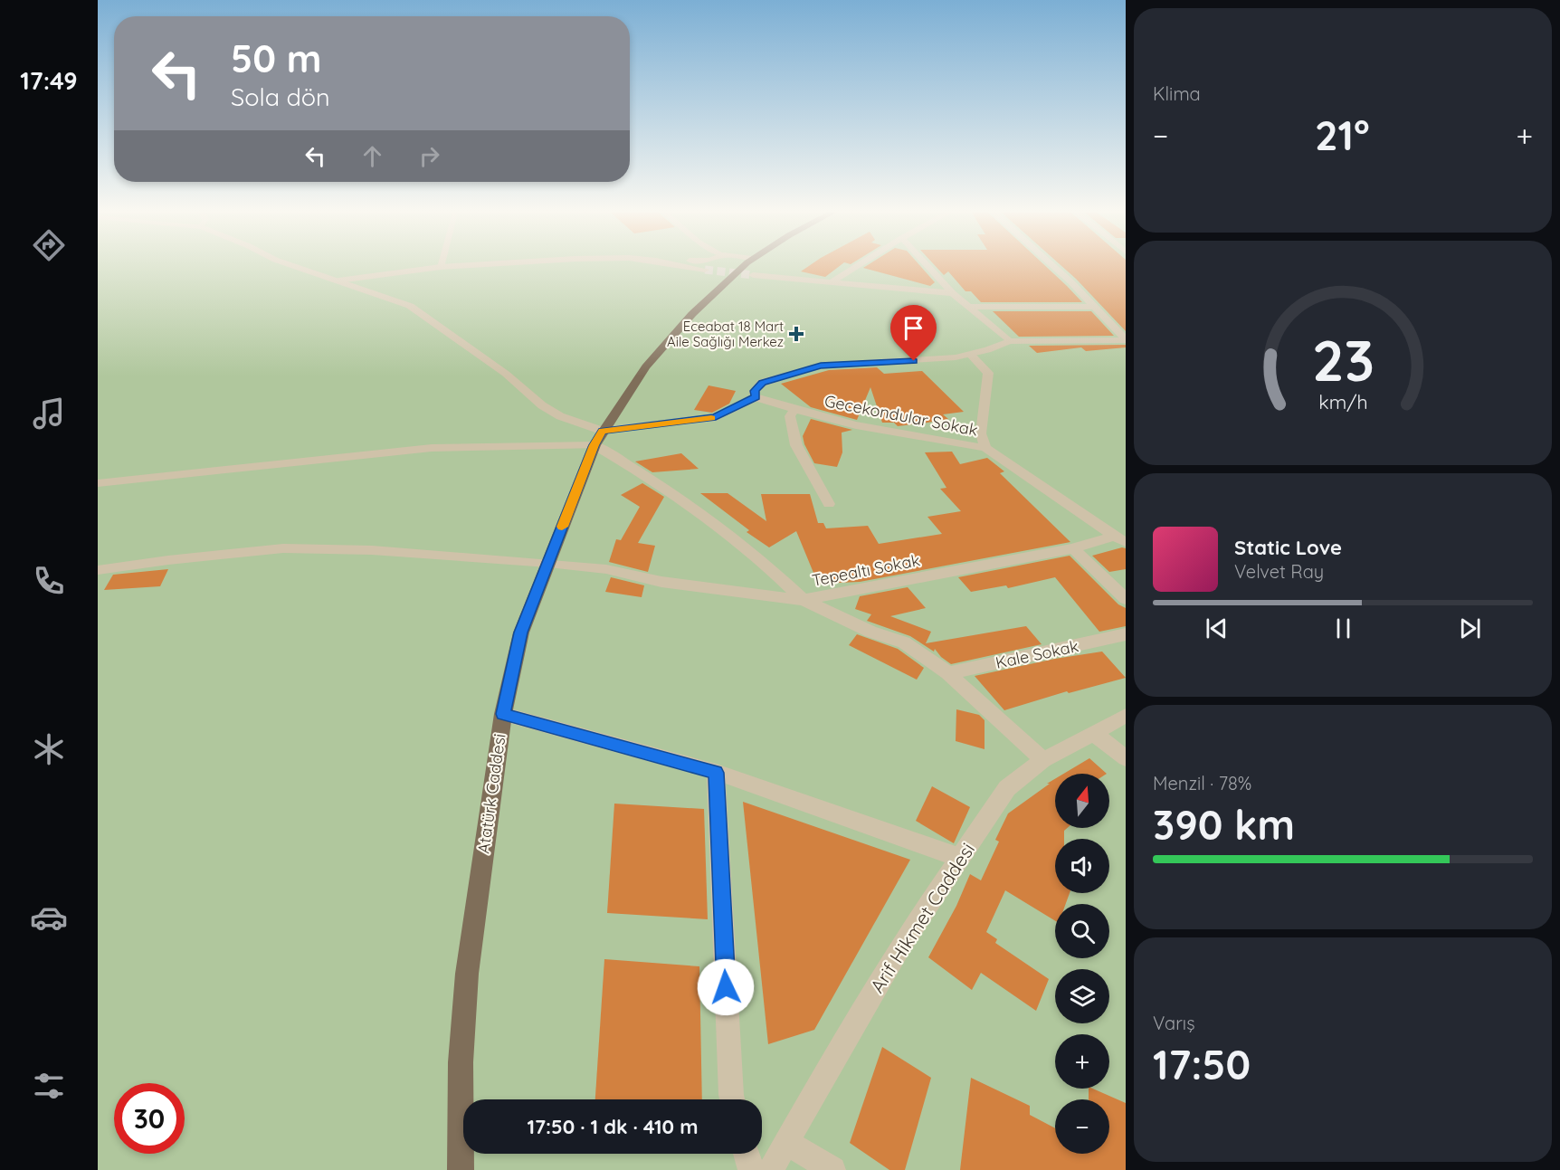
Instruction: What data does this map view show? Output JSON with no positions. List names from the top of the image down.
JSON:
{
  "streets": {
    "main road": ["Atatürk Caddesi"],
    "street": [
      "Gecekondular Sokak",
      "Tepealtı Sokak",
      "Kale Sokak",
      "Arif Hikmet Caddesi"
    ]
  },
  "crossings": [
    ["Gecekondular Sokak", "Tepealtı Sokak"],
    ["Tepealtı Sokak", "Atatürk Caddesi"]
  ],
  "places": {
    "health": ["Eceabat 18 Mart Aile Sağlığı Merkez"]
  },
  "north": "top",
  "page": {
    "tabs": "17:49",
    "tile": [
      "Klima",
      ["Menzil · 78%", "390 km"],
      ["Varış", "17:50"]
    ],
    "turn": ["50 m", "Sola dön"],
    "heat": ["−", "21°", "+"],
    "song": ["Static Love", "Velvet Ray"],
    "map_buttons": ["+", "−"],
    "limit": "30",
    "trip": "17:50 · 1 dk · 410 m",
    "gauge": ["23", "km/h"]
  }
}
